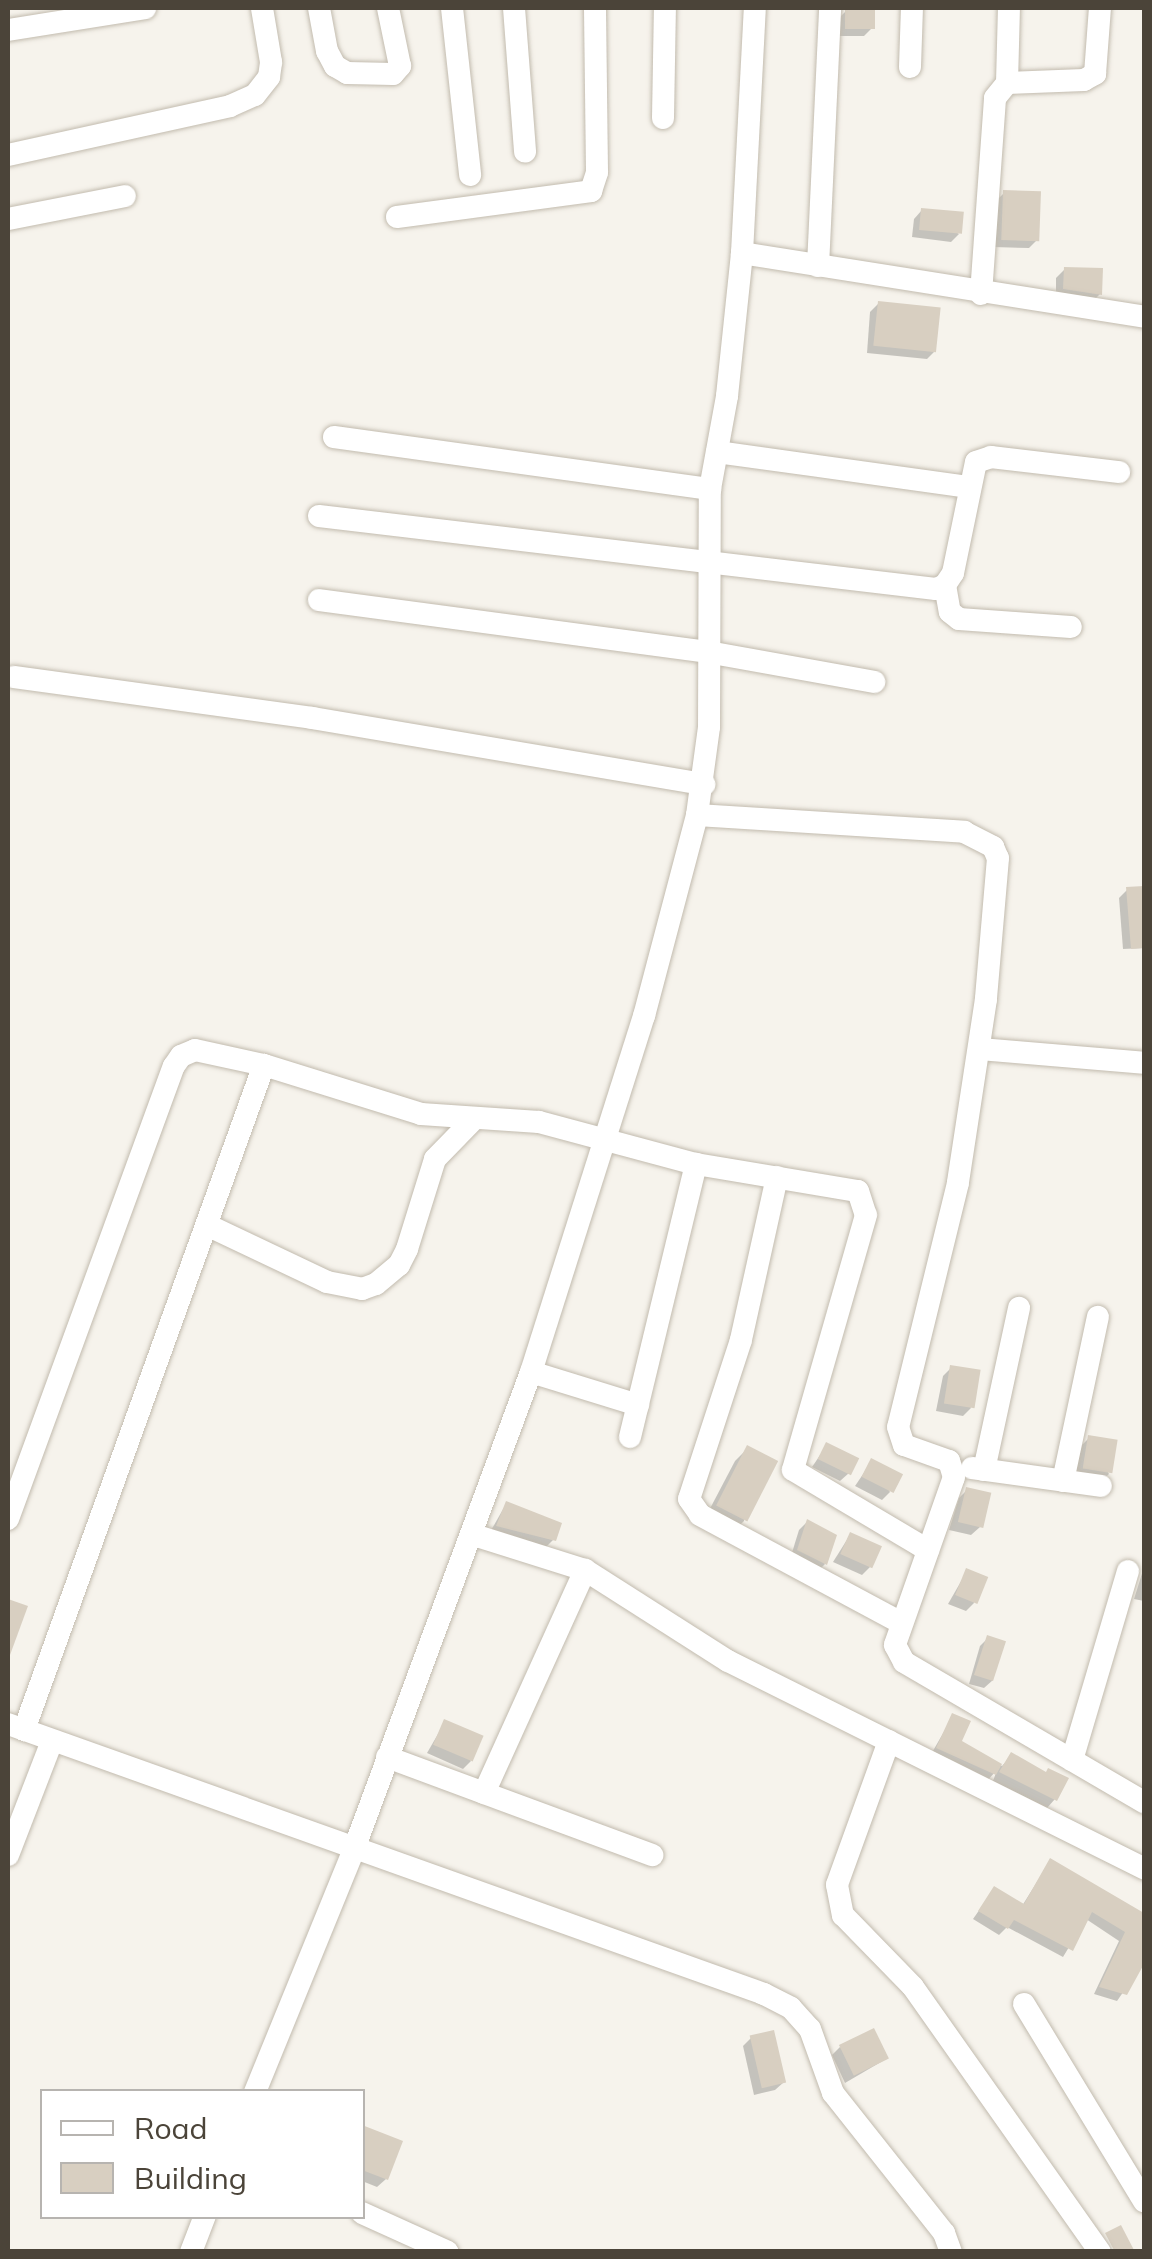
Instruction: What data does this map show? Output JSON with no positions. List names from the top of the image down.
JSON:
{
  "legend": ["Road", "Building"]
}
